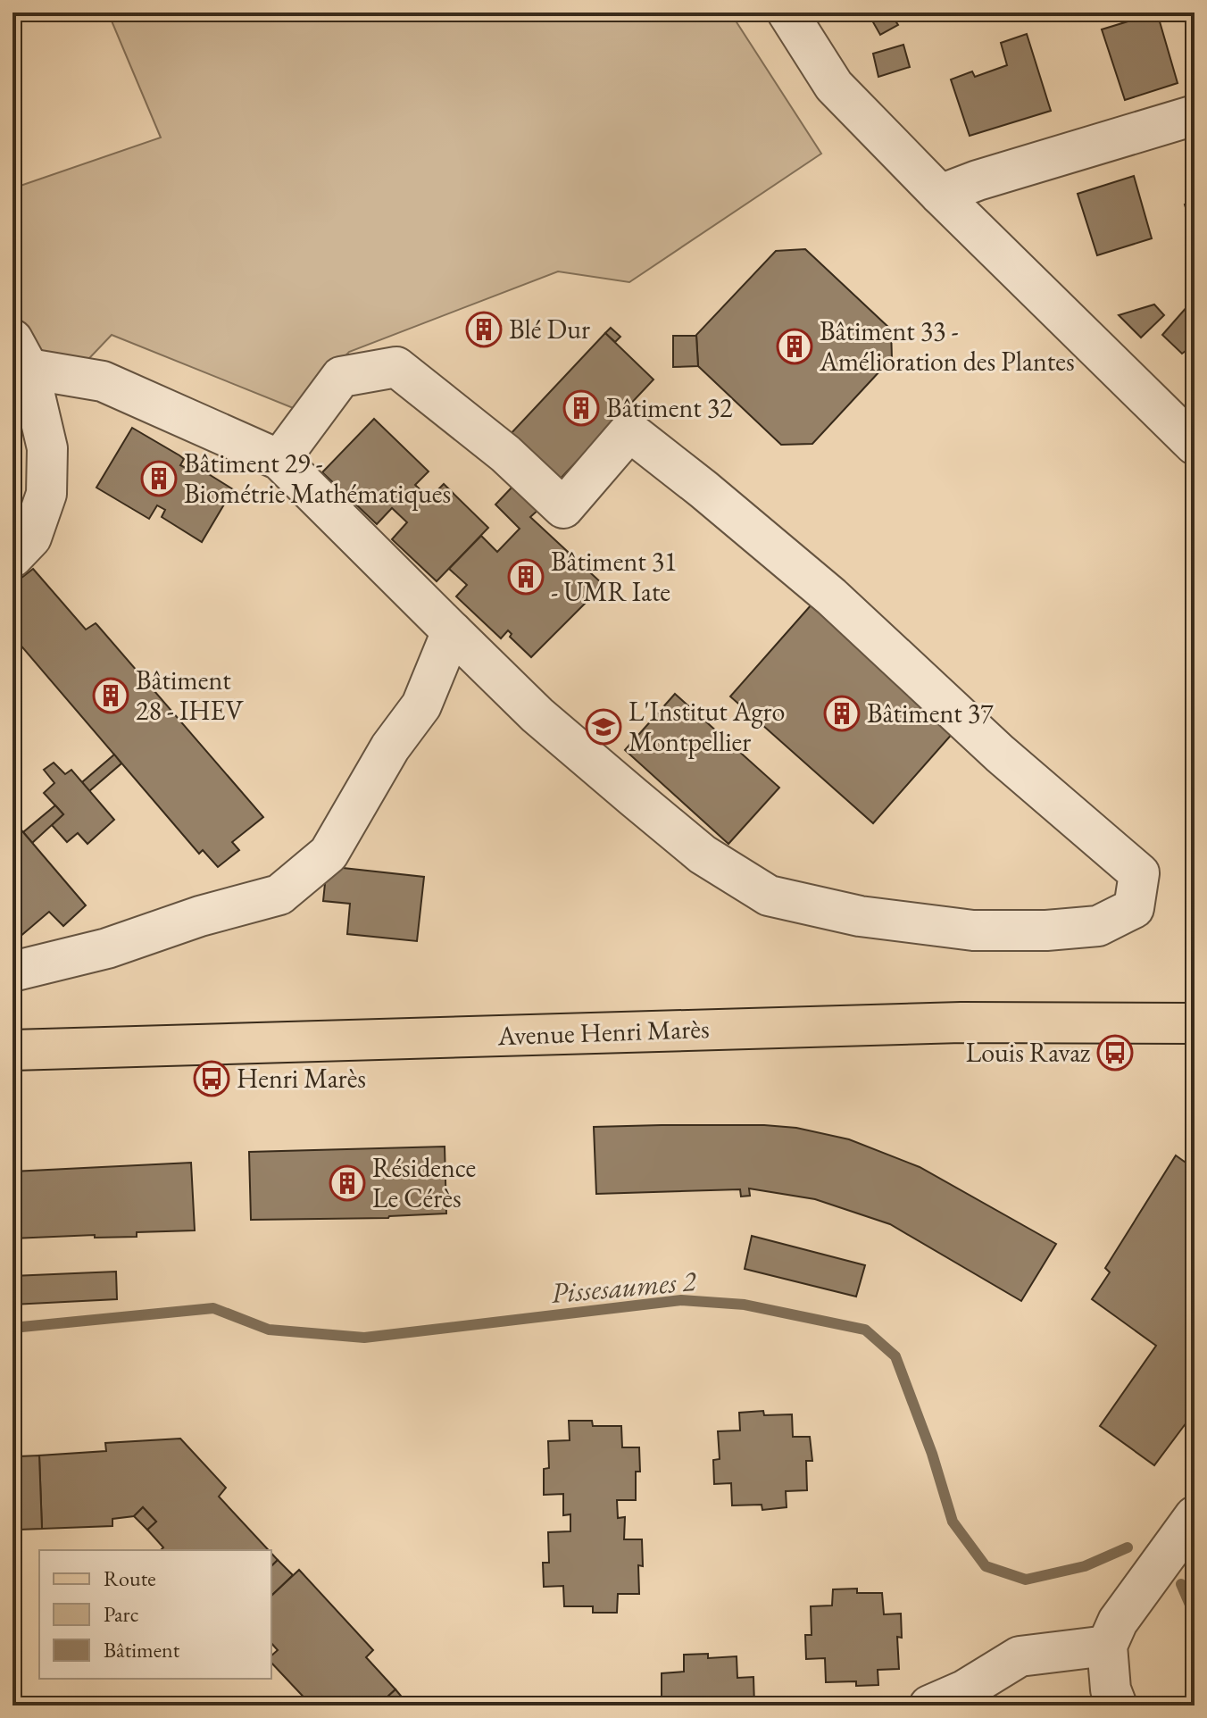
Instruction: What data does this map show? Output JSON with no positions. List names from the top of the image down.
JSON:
{
  "streets": {
    "main road": ["Avenue Henri Marès"]
  },
  "water": ["Pissesaumes 2"],
  "places": {
    "building": [
      "Blé Dur",
      "Bâtiment 33 - Amélioration des Plantes",
      "Bâtiment 32",
      "Bâtiment 29 - Biométrie Mathématiques",
      "Bâtiment 31 - UMR Iate",
      "Bâtiment 28 - IHEV",
      "Bâtiment 37",
      "Résidence Le Cérès"
    ],
    "school or university": ["L'Institut Agro Montpellier"],
    "bus stop": ["Louis Ravaz", "Henri Marès"]
  },
  "legend": ["Route", "Parc", "Bâtiment"]
}
